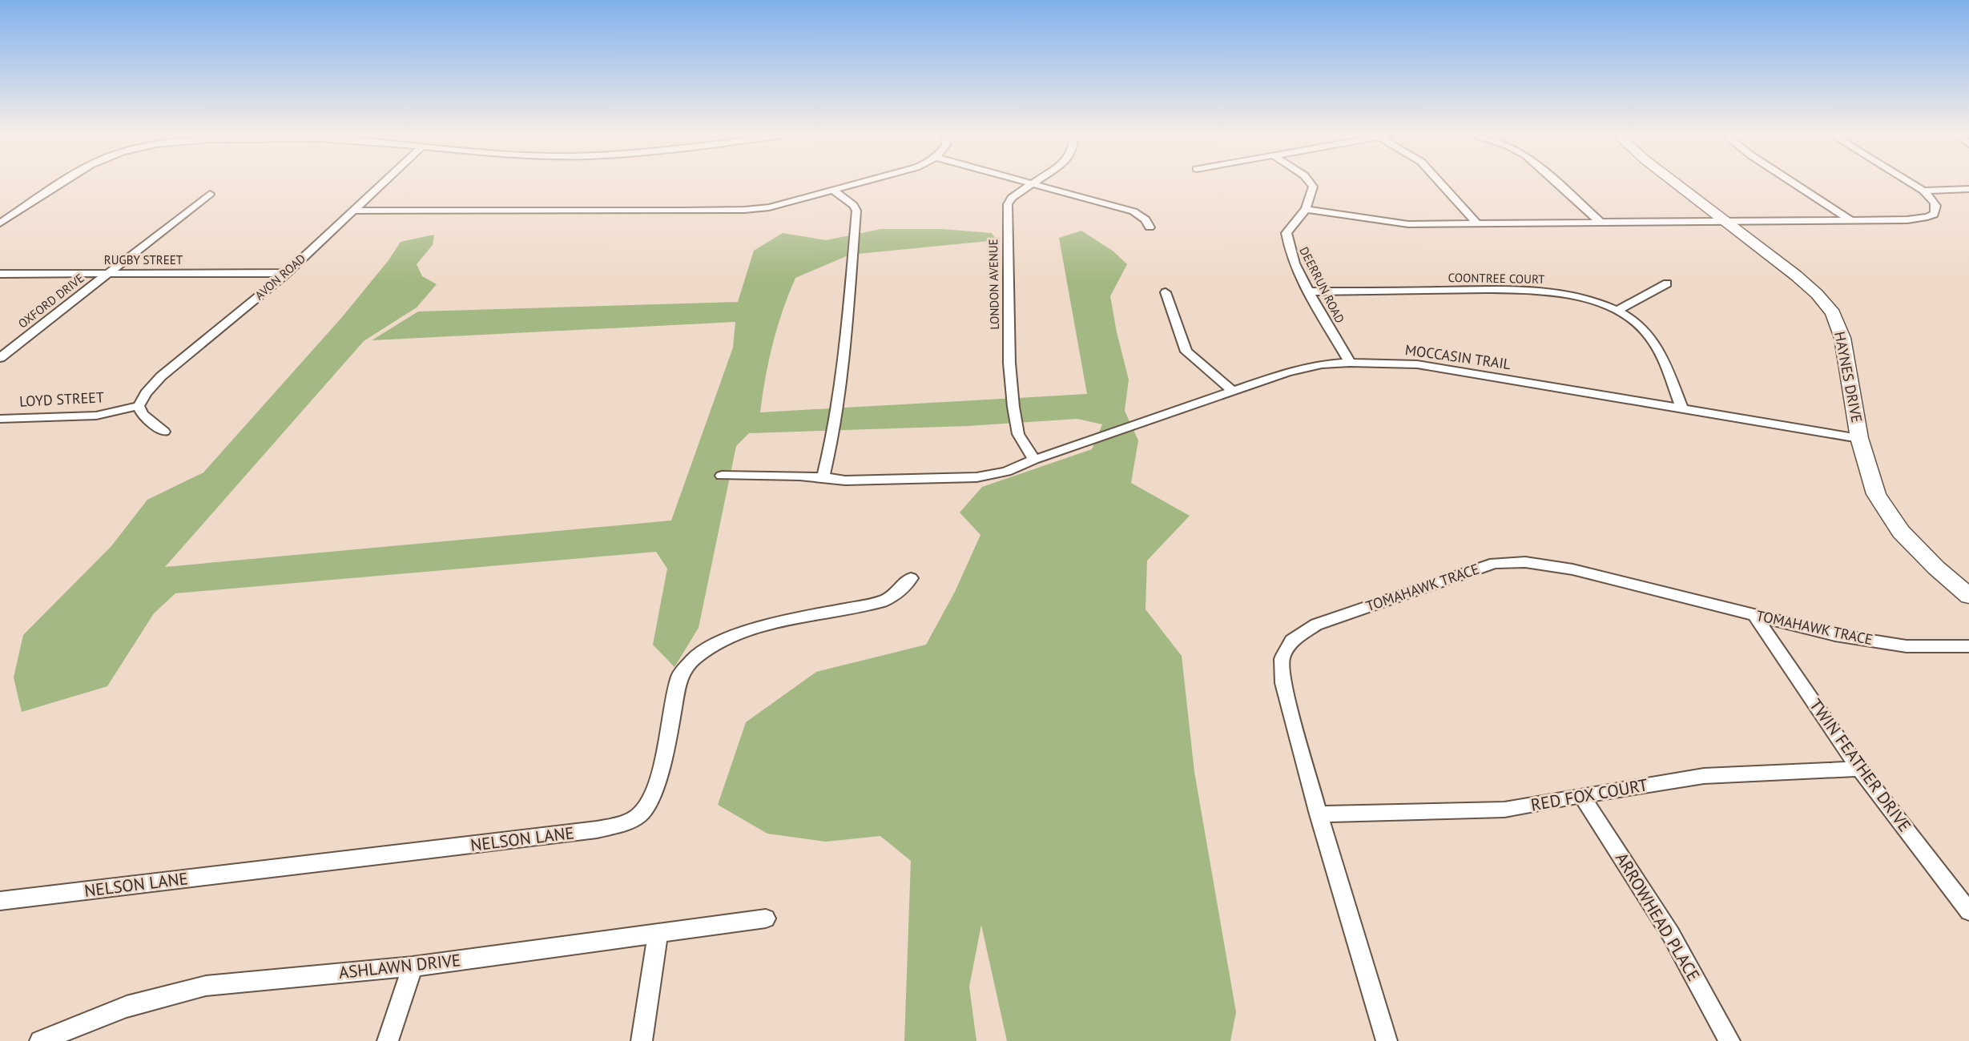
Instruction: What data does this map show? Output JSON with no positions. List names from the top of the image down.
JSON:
{
  "streets": {
    "street": [
      "RUGBY STREET",
      "AVON ROAD",
      "COONTREE COURT",
      "LONDON AVENUE",
      "DEERRUN ROAD",
      "OXFORD DRIVE",
      "MOCCASIN TRAIL",
      "HAYNES DRIVE",
      "LOYD STREET",
      "TOMAHAWK TRACE",
      "TWIN FEATHER DRIVE",
      "RED FOX COURT",
      "NELSON LANE",
      "ARROWHEAD PLACE",
      "ASHLAWN DRIVE"
    ]
  },
  "crossings": [
    ["RUGBY STREET", "AVON ROAD"],
    ["RUGBY STREET", "OXFORD DRIVE"],
    ["AVON ROAD", "LOYD STREET"],
    ["COONTREE COURT", "DEERRUN ROAD"],
    ["COONTREE COURT", "MOCCASIN TRAIL"],
    ["LONDON AVENUE", "MOCCASIN TRAIL"],
    ["DEERRUN ROAD", "MOCCASIN TRAIL"],
    ["MOCCASIN TRAIL", "HAYNES DRIVE"],
    ["TOMAHAWK TRACE", "TWIN FEATHER DRIVE"],
    ["TOMAHAWK TRACE", "RED FOX COURT"],
    ["TWIN FEATHER DRIVE", "RED FOX COURT"],
    ["RED FOX COURT", "ARROWHEAD PLACE"]
  ]
}
